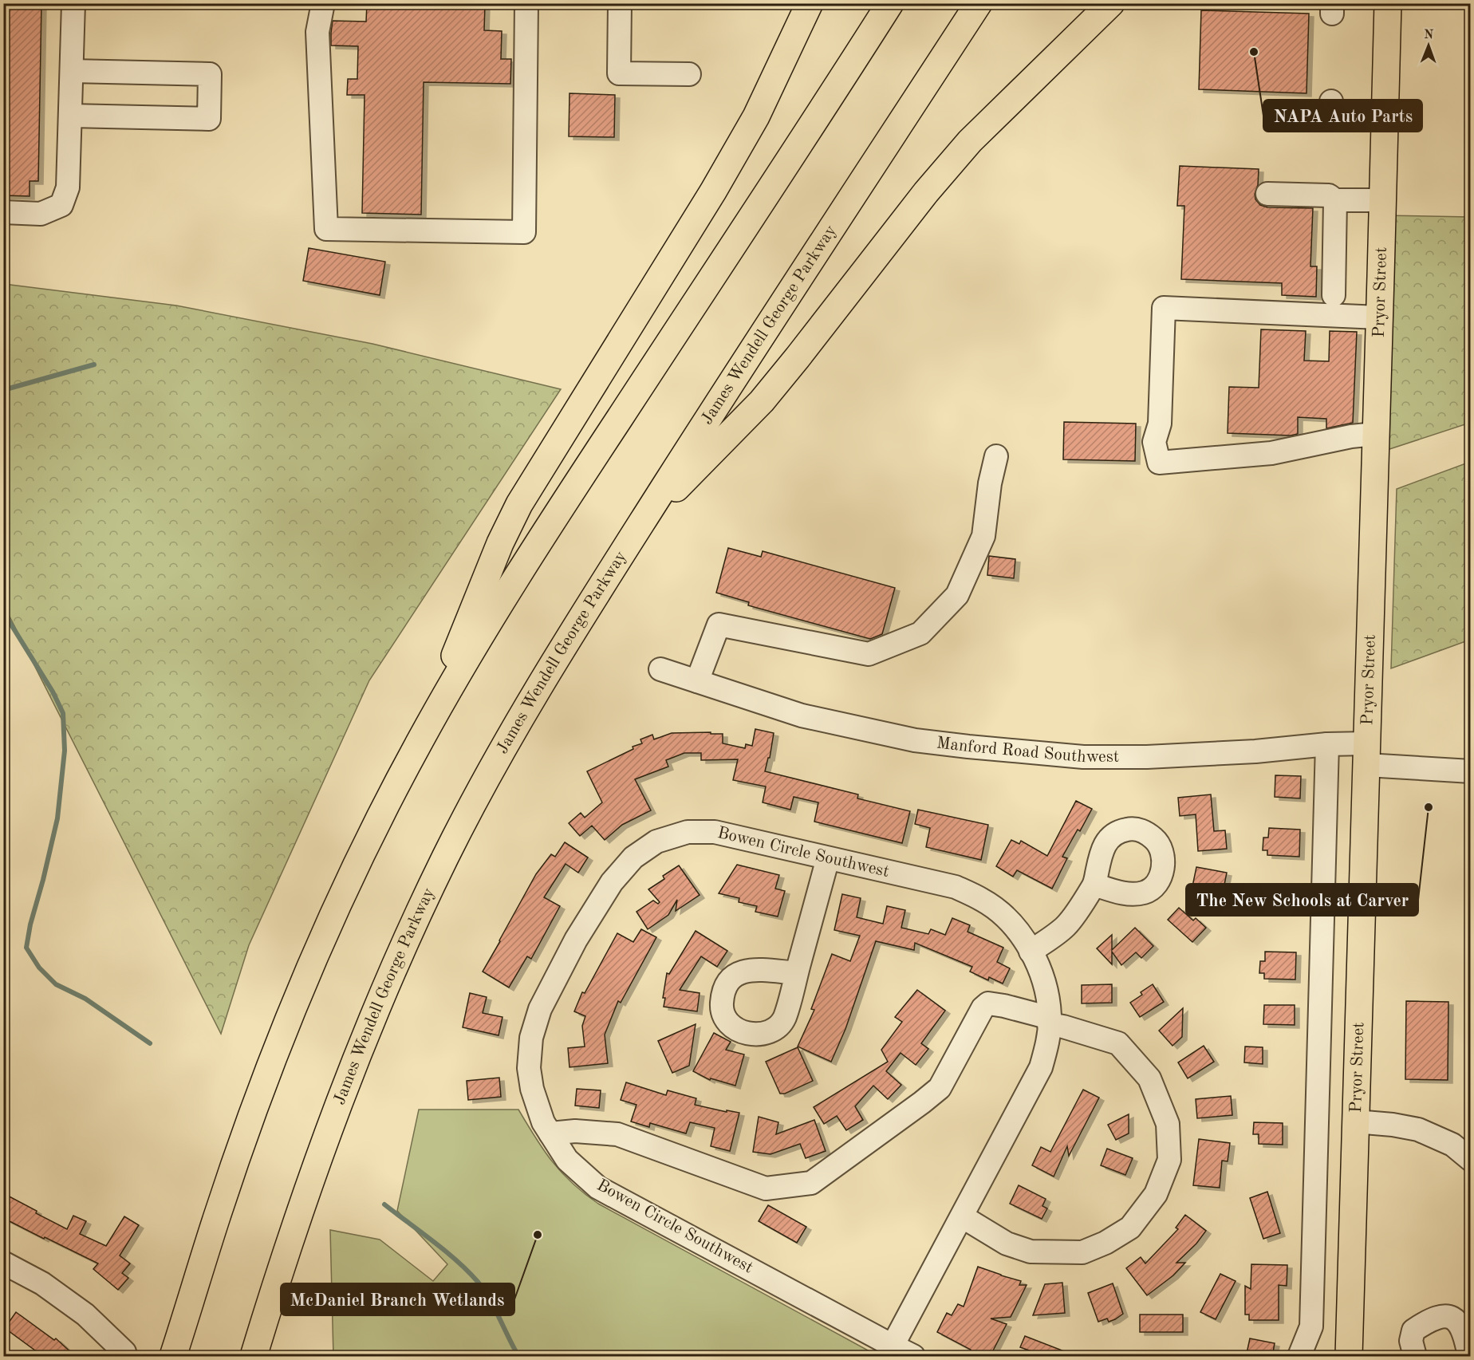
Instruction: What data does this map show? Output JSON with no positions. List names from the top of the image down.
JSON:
{
  "streets": {
    "main road": ["Pryor Street", "James Wendell George Parkway"],
    "street": ["Manford Road Southwest", "Bowen Circle Southwest"]
  },
  "crossings": [
    ["Pryor Street", "Manford Road Southwest"]
  ],
  "places": ["NAPA Auto Parts", "The New Schools at Carver", "McDaniel Branch Wetlands"],
  "north": "top"
}
